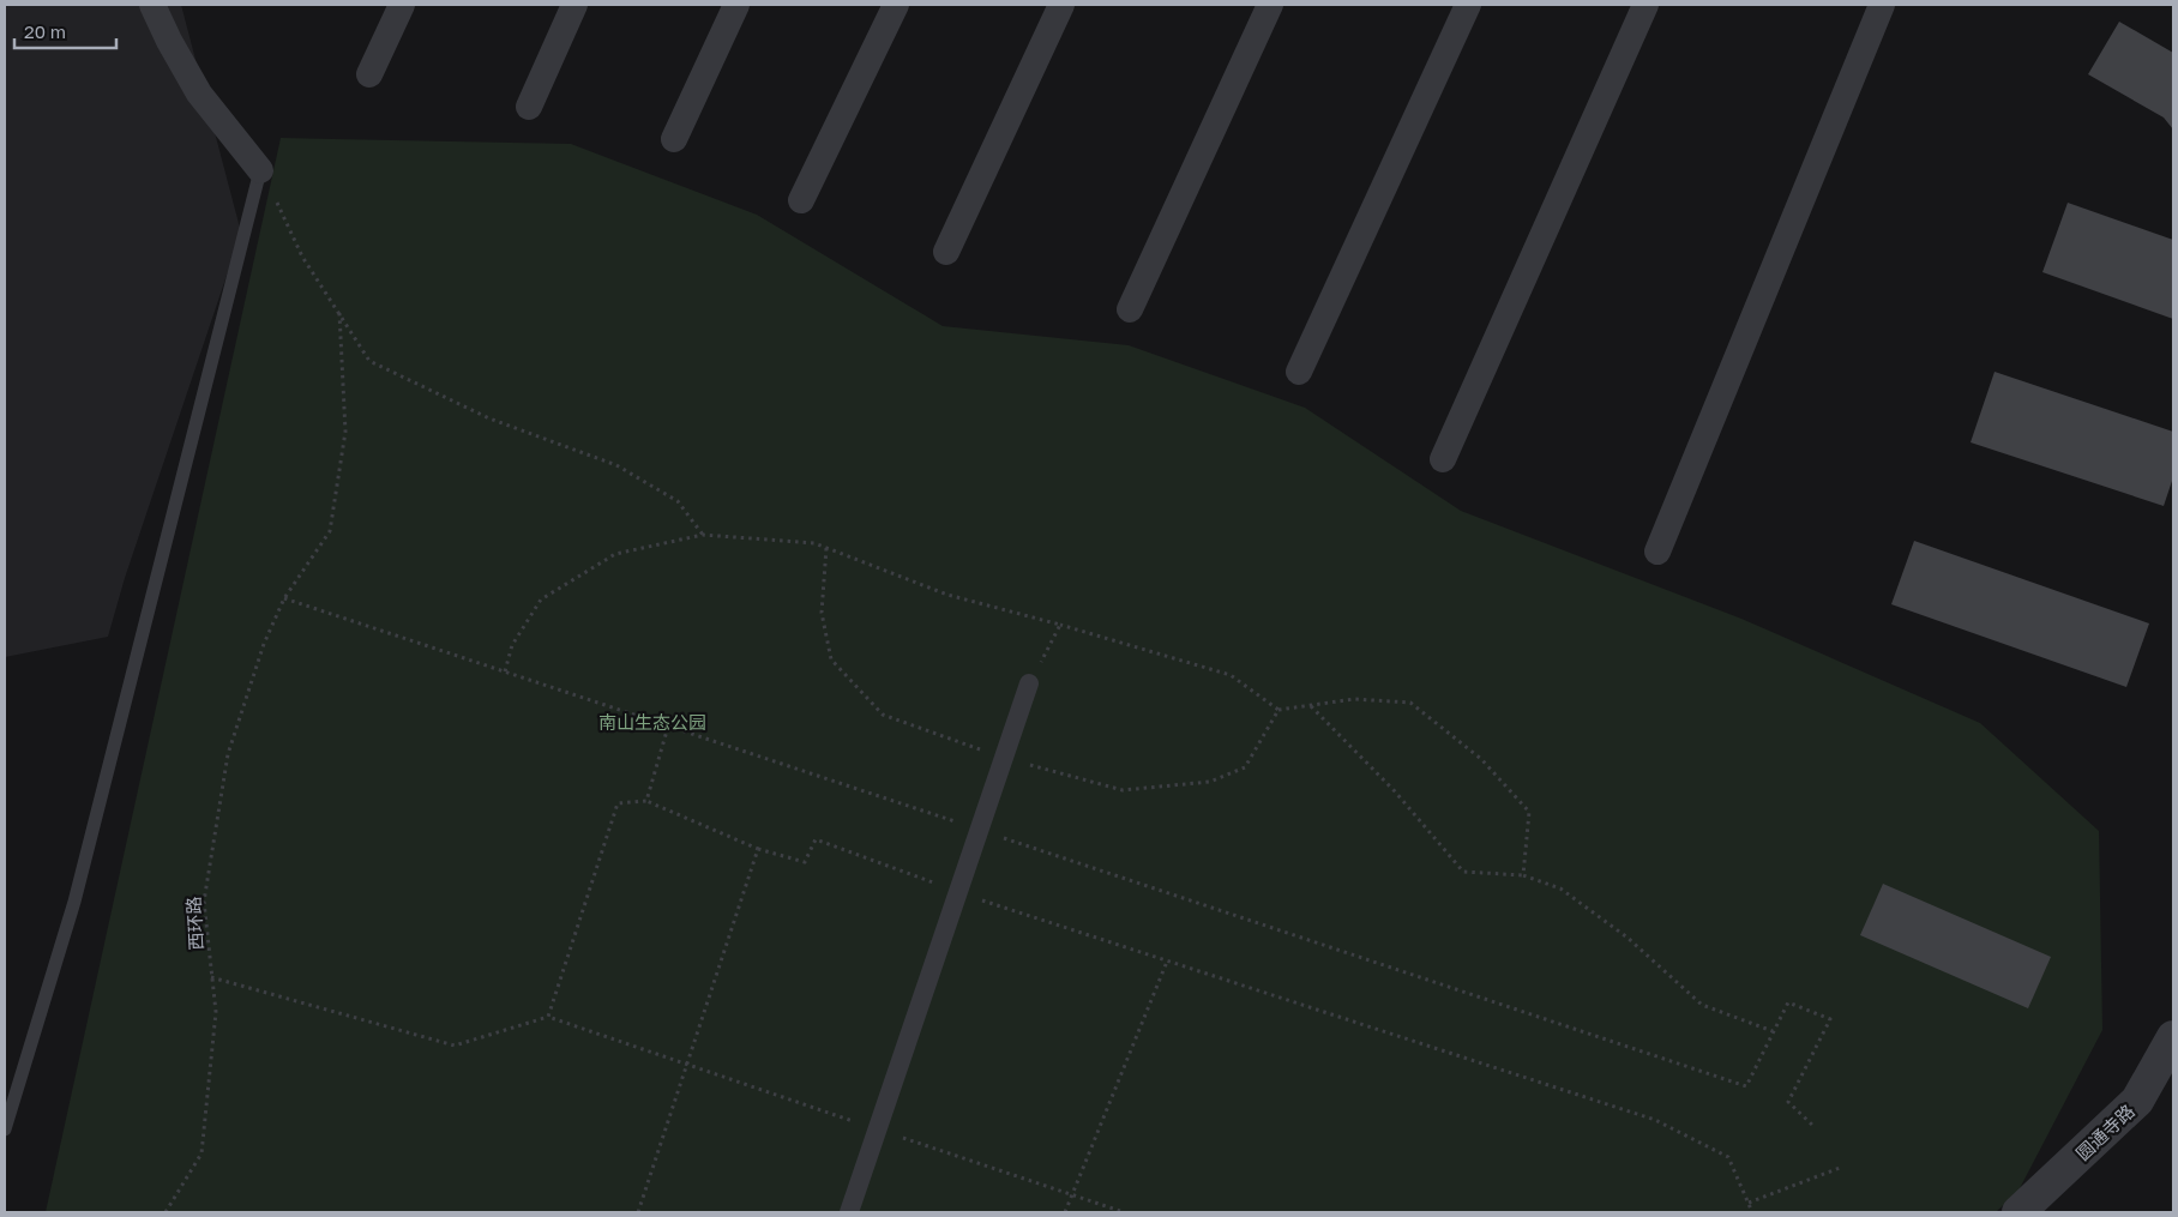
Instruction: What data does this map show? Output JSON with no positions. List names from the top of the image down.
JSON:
{
  "streets": {
    "street": ["圆通寺路"],
    "path": ["西环路"]
  },
  "parks": ["南山生态公园"],
  "scale_bar": "20 m"
}
